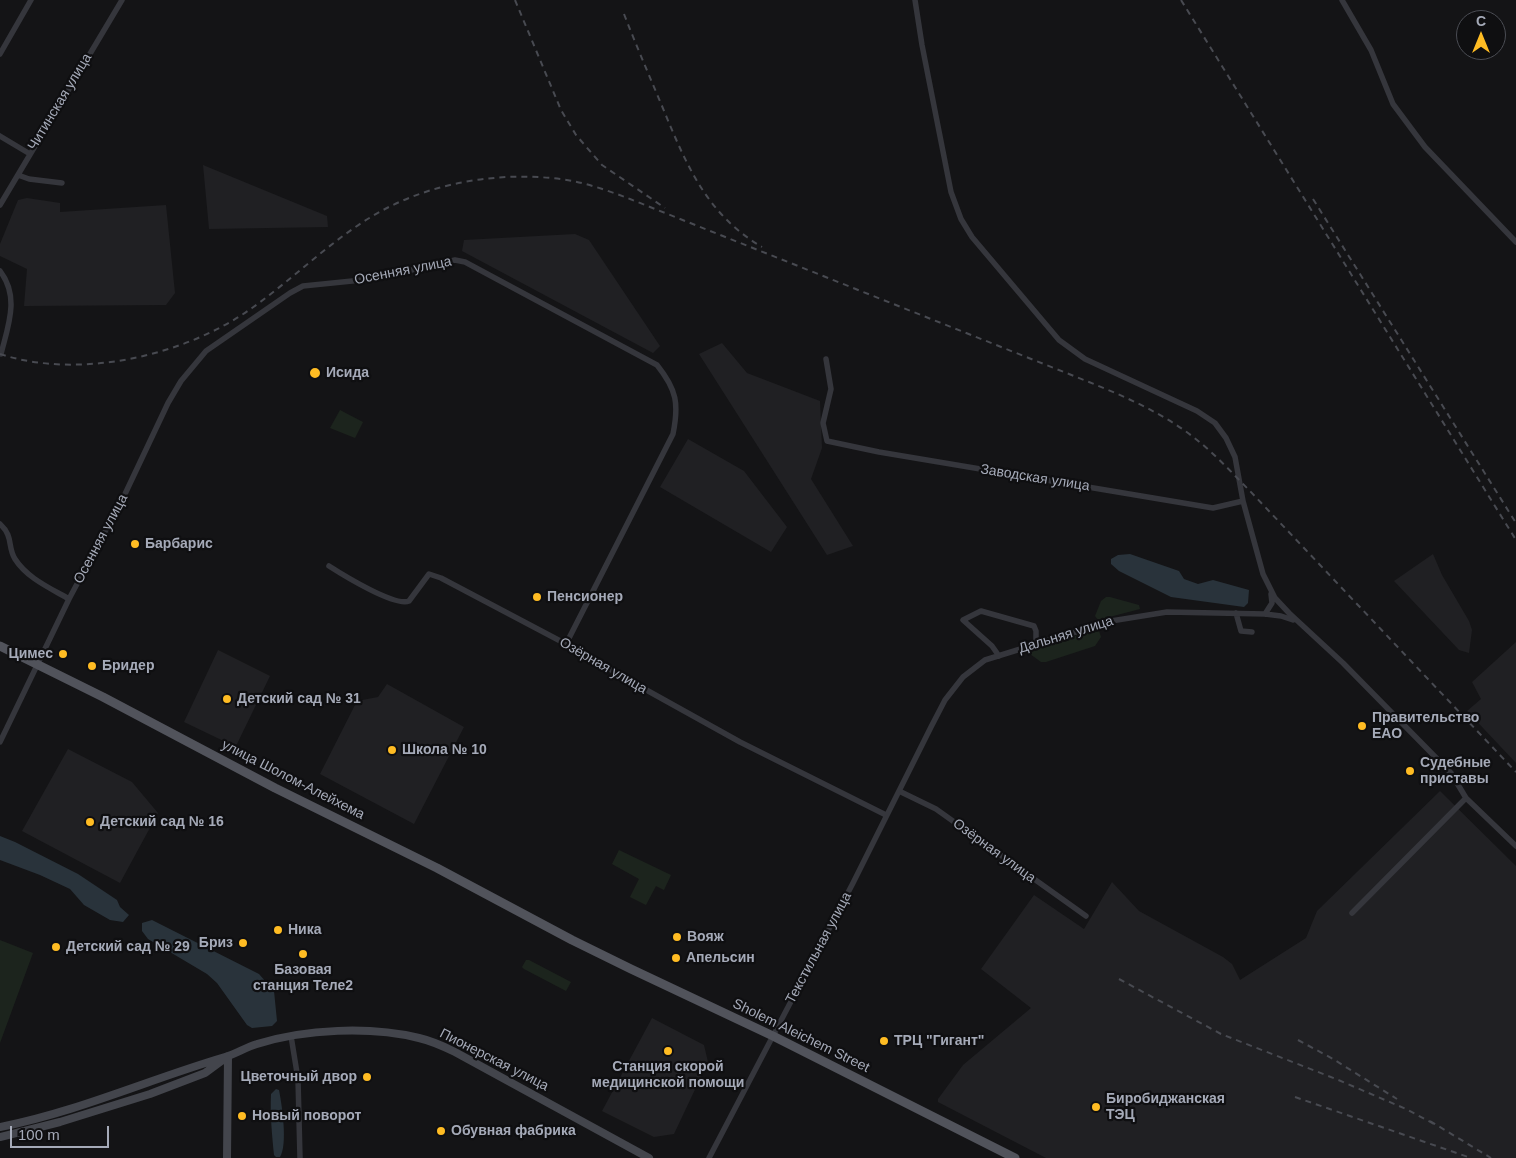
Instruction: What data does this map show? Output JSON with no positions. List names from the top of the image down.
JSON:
{
  "streets": {
    "main road": ["Sholem Aleichem Street", "Пионерская улица"],
    "street": [
      "Читинская улица",
      "Осенняя улица",
      "Заводская улица",
      "Дальняя улица",
      "Озёрная улица",
      "Текстильная улица"
    ]
  },
  "crossings": [
    ["Осенняя улица", "Озёрная улица"],
    ["Осенняя улица", "Sholem Aleichem Street"],
    ["Дальняя улица", "Озёрная улица"],
    ["Дальняя улица", "Текстильная улица"],
    ["Озёрная улица", "Текстильная улица"],
    ["Текстильная улица", "Sholem Aleichem Street"]
  ],
  "places": [
    "Исида",
    "Барбарис",
    "Пенсионер",
    "Цимес",
    "Бридер",
    "Детский сад № 31",
    "Правительство ЕАО",
    "Школа № 10",
    "Судебные приставы",
    "Детский сад № 16",
    "Ника",
    "Вояж",
    "Бриз",
    "Детский сад № 29",
    "Базовая станция Теле2",
    "Апельсин",
    "ТРЦ \"Гигант\"",
    "Станция скорой медицинской помощи",
    "Цветочный двор",
    "Биробиджанская ТЭЦ",
    "Новый поворот",
    "Обувная фабрика"
  ],
  "scale_bar": "100 m",
  "north": "top"
}
